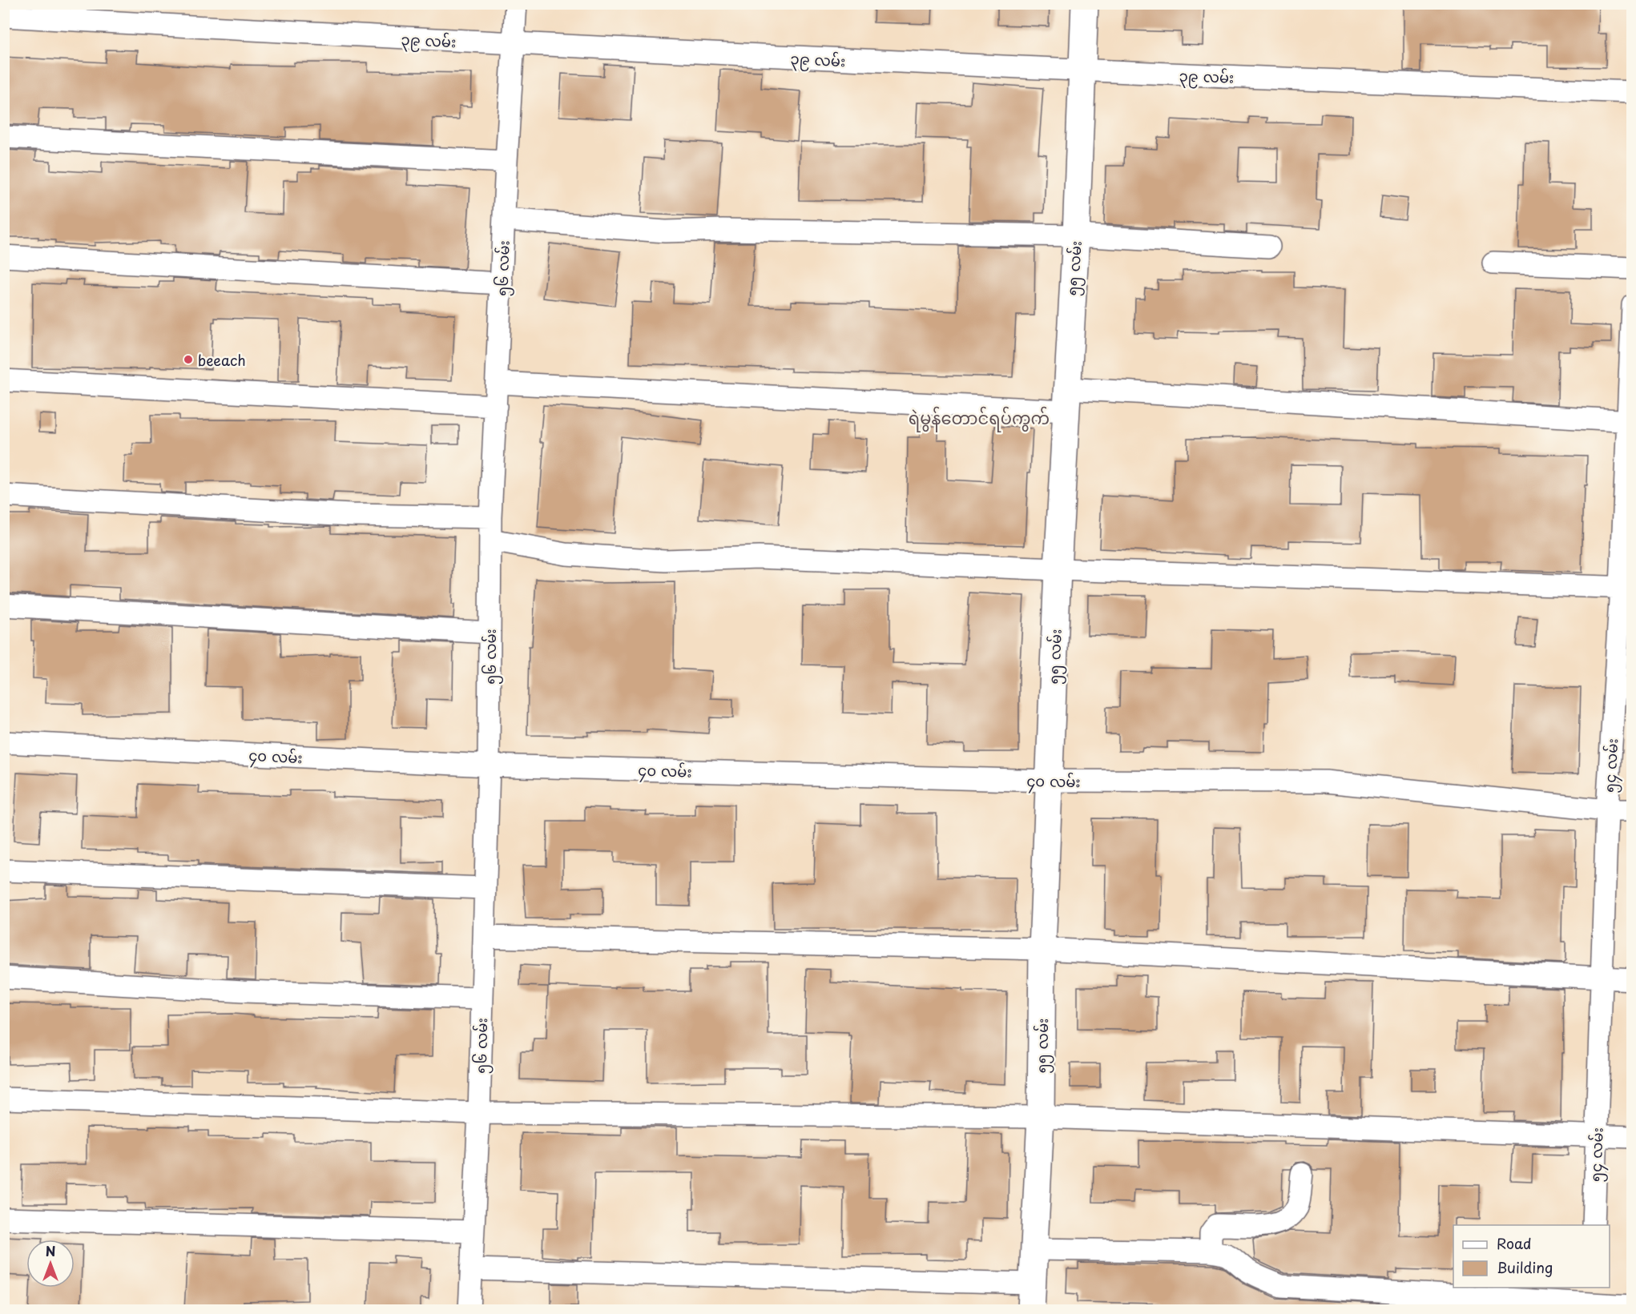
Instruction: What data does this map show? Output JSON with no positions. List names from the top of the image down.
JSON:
{
  "streets": {
    "main road": ["၅၅ လမ်း"],
    "street": [
      "၃၉ လမ်း",
      "၅၆ လမ်း",
      "၄၀ လမ်း",
      "၅၄ လမ်း"
    ]
  },
  "crossings": [
    ["၃၉ လမ်း", "၅၆ လမ်း"],
    ["၃၉ လမ်း", "၅၅ လမ်း"],
    ["၅၆ လမ်း", "၄၀ လမ်း"],
    ["၅၅ လမ်း", "၄၀ လမ်း"],
    ["၄၀ လမ်း", "၅၄ လမ်း"]
  ],
  "districts": ["ရဲမွန်တောင်ရပ်ကွက်"],
  "places": ["beeach"],
  "legend": ["Road", "Building"],
  "north": "top"
}
